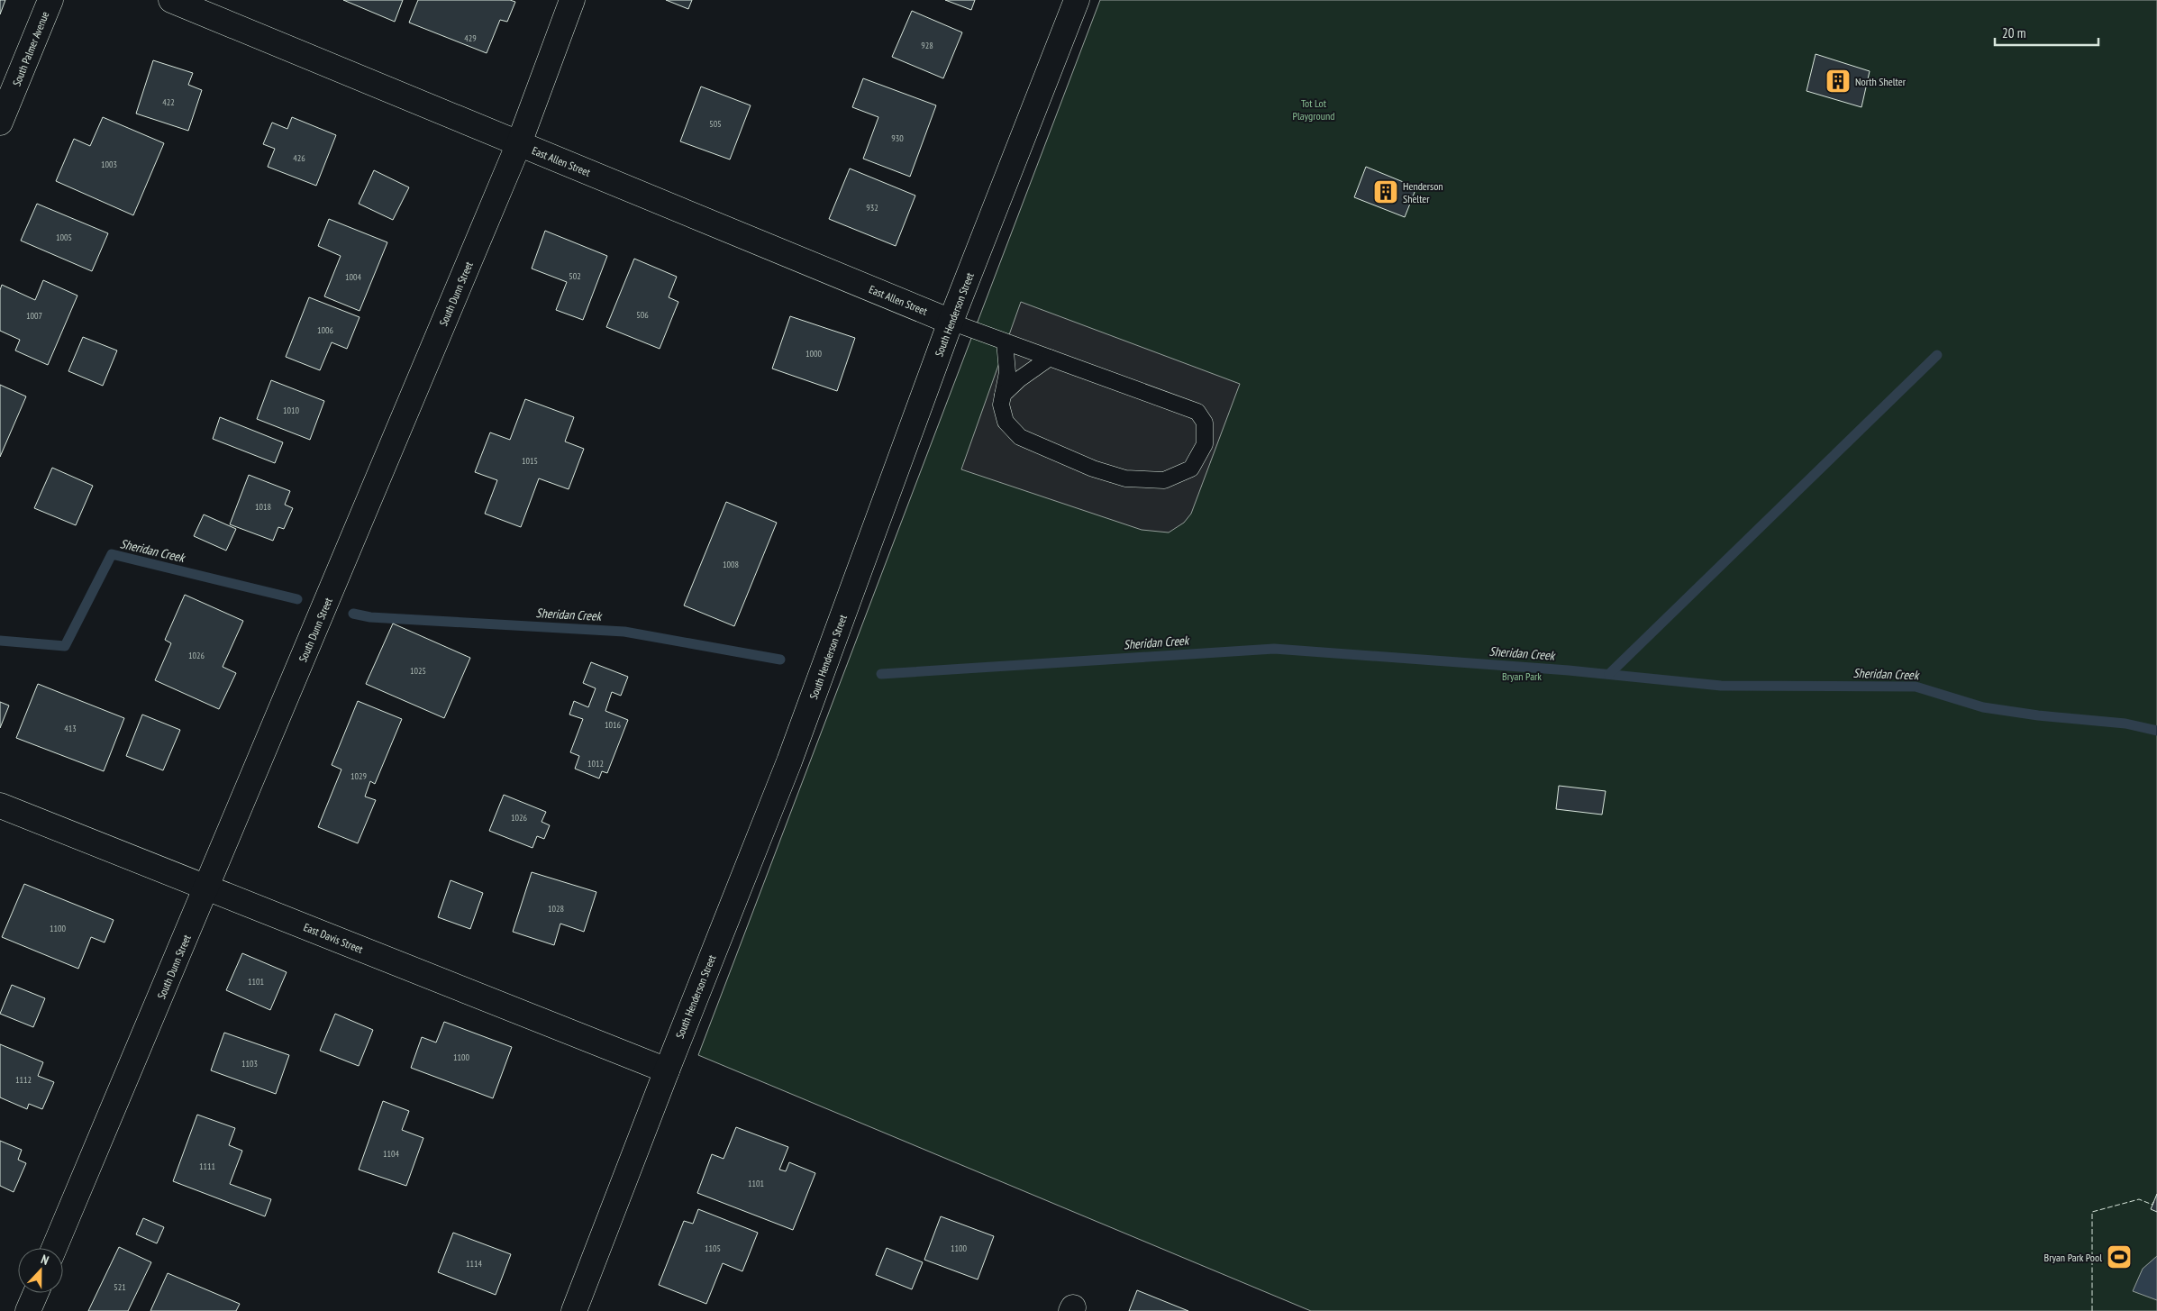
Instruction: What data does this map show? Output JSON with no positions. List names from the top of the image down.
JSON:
{
  "streets": {
    "street": [
      "South Palmer Avenue",
      "East Allen Street",
      "South Dunn Street",
      "South Henderson Street",
      "East Davis Street"
    ]
  },
  "crossings": [
    ["East Allen Street", "South Dunn Street"],
    ["East Allen Street", "South Henderson Street"],
    ["South Dunn Street", "East Davis Street"],
    ["South Henderson Street", "East Davis Street"]
  ],
  "water": ["Sheridan Creek"],
  "parks": ["Tot Lot Playground", "Bryan Park"],
  "places": {
    "building": ["North Shelter", "Henderson Shelter"],
    "sports": ["Bryan Park Pool"]
  },
  "house_numbers": [
    "429",
    "928",
    "422",
    "505",
    "930",
    "426",
    "1003",
    "932",
    "1005",
    "502",
    "1004",
    "506",
    "1007",
    "1006",
    "1000",
    "1010",
    "1015",
    "1018",
    "1008",
    "1026",
    "1025",
    "1016",
    "413",
    "1012",
    "1029",
    "1026",
    "1028",
    "1100",
    "1101",
    "1100",
    "1103",
    "1112",
    "1104",
    "1111",
    "1101",
    "1105",
    "1100",
    "1114",
    "521"
  ],
  "scale_bar": "20 m",
  "north": "top"
}
